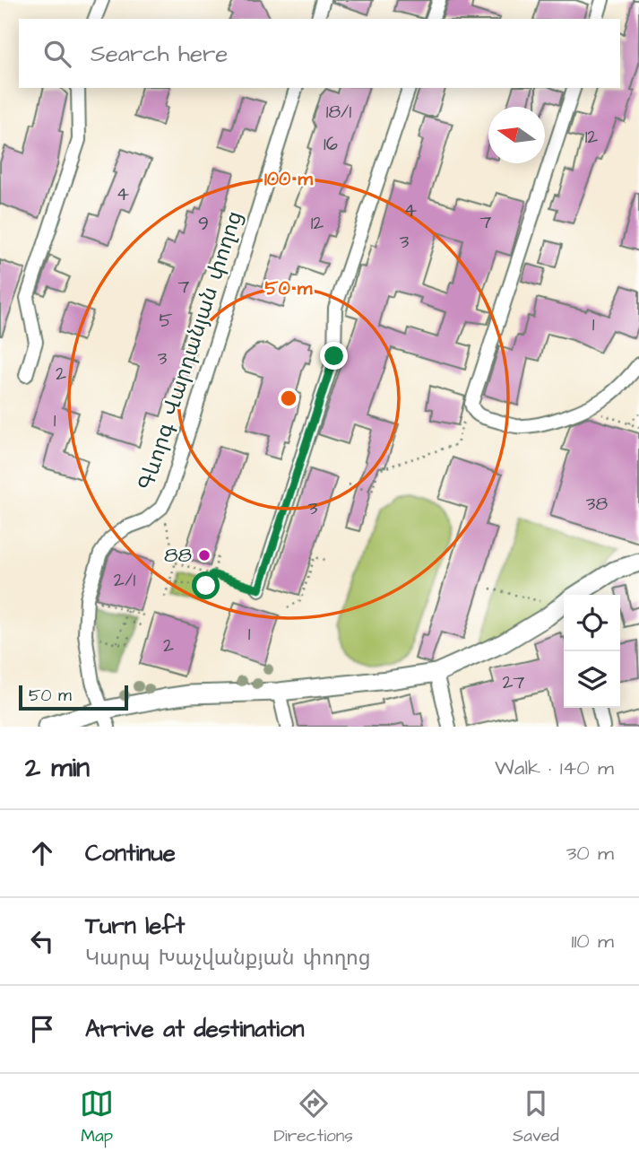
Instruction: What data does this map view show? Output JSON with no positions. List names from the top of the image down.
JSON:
{
  "streets": {
    "street": ["Գևորգ Վարդանյան փողոց"]
  },
  "places": ["88"],
  "house_numbers": [
    "18/1",
    "12",
    "16",
    "4",
    "4",
    "7",
    "12",
    "9",
    "3",
    "7",
    "5",
    "1",
    "3",
    "2",
    "1",
    "38",
    "3",
    "2/1",
    "1",
    "2",
    "27"
  ],
  "scale_bar": "50 m",
  "north": "left",
  "page": {
    "search": "Search here",
    "scale": "50 m",
    "heading": ["2 min", "Walk · 140 m"],
    "list": [
      ["Continue", "30 m"],
      ["Turn left", "Կարպ Խաչվանքյան փողոց", "110 m"],
      "Arrive at destination"
    ],
    "nav": ["Map", "Directions", "Saved"]
  },
  "rings": ["100 m", "50 m"]
}
